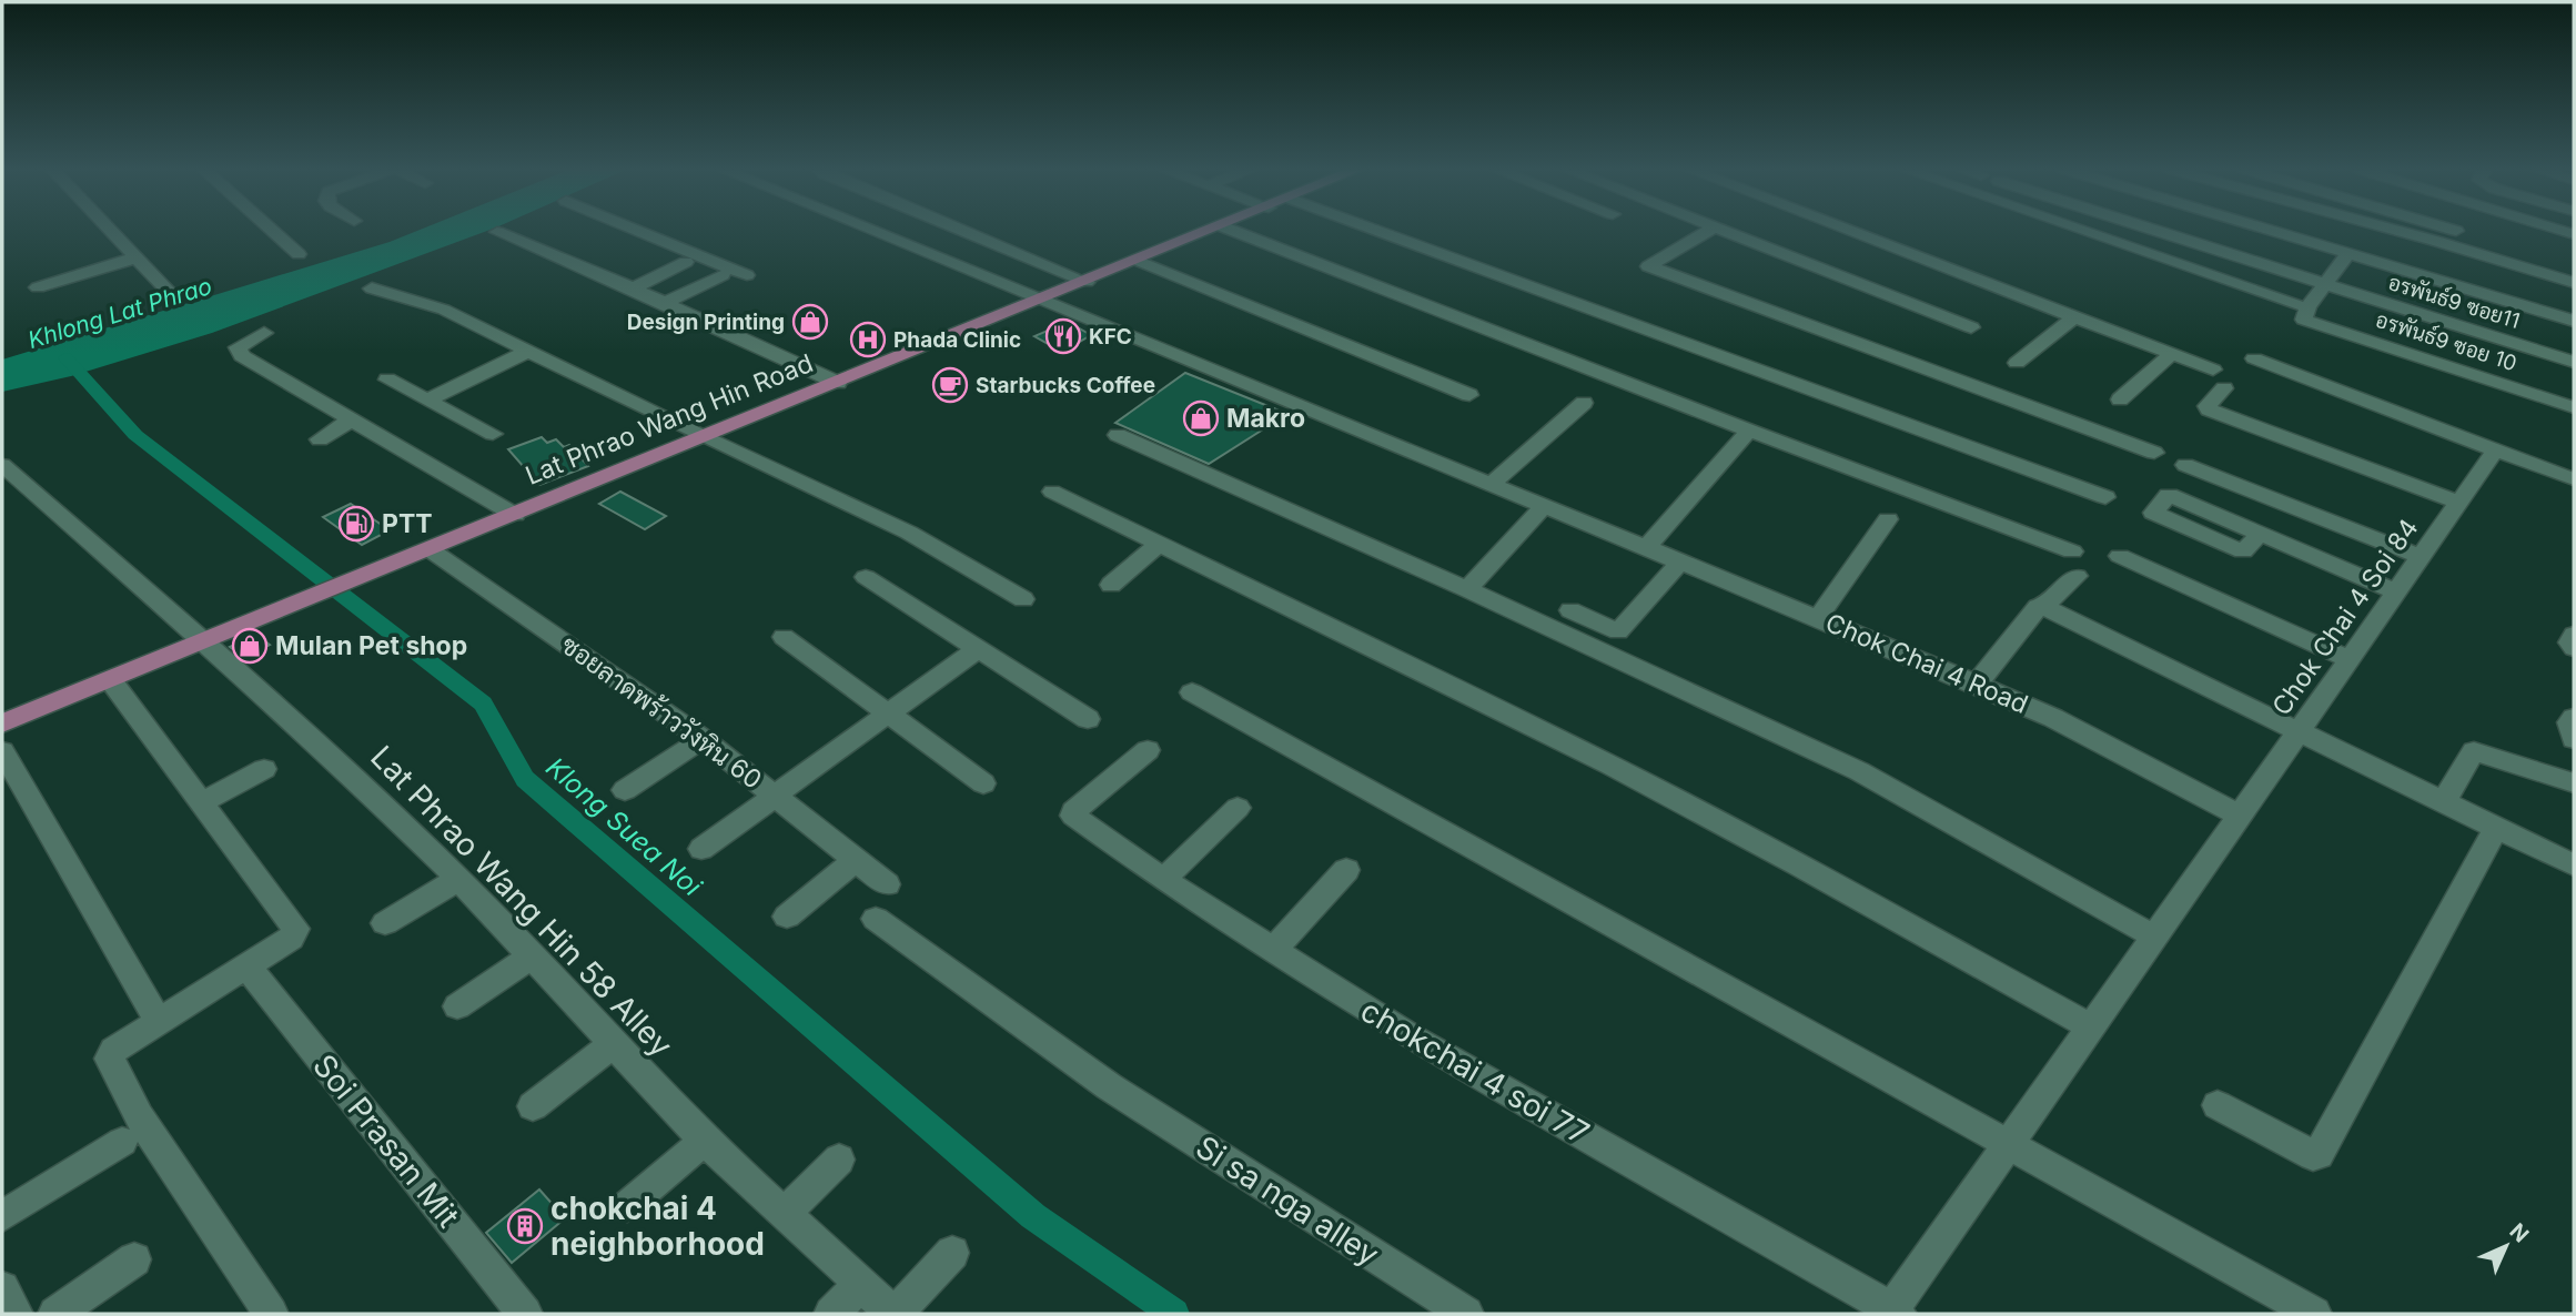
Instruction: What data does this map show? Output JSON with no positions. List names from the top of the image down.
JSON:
{
  "streets": {
    "main road": ["Lat Phrao Wang Hin Road"],
    "street": [
      "อรพันธ์9 ซอย11",
      "อรพันธ์9 ซอย 10",
      "Chok Chai 4 Soi 84",
      "Chok Chai 4 Road",
      "ซอยลาดพร้าววังหิน 60",
      "Lat Phrao Wang Hin 58 Alley",
      "chokchai 4 soi 77",
      "Soi Prasan Mit",
      "Si sa nga alley"
    ]
  },
  "crossings": [
    ["Lat Phrao Wang Hin Road", "Chok Chai 4 Road"],
    ["Lat Phrao Wang Hin Road", "ซอยลาดพร้าววังหิน 60"],
    ["Lat Phrao Wang Hin Road", "Lat Phrao Wang Hin 58 Alley"],
    ["Chok Chai 4 Soi 84", "Chok Chai 4 Road"]
  ],
  "water": ["Khlong Lat Phrao", "Klong Suea Noi"],
  "places": {
    "shop": ["Design Printing", "Makro", "Mulan Pet shop"],
    "restaurant": ["KFC"],
    "hospital": ["Phada Clinic"],
    "cafe": ["Starbucks Coffee"],
    "fuel station": ["PTT"],
    "building": ["chokchai 4 neighborhood"]
  },
  "north": "top right"
}
